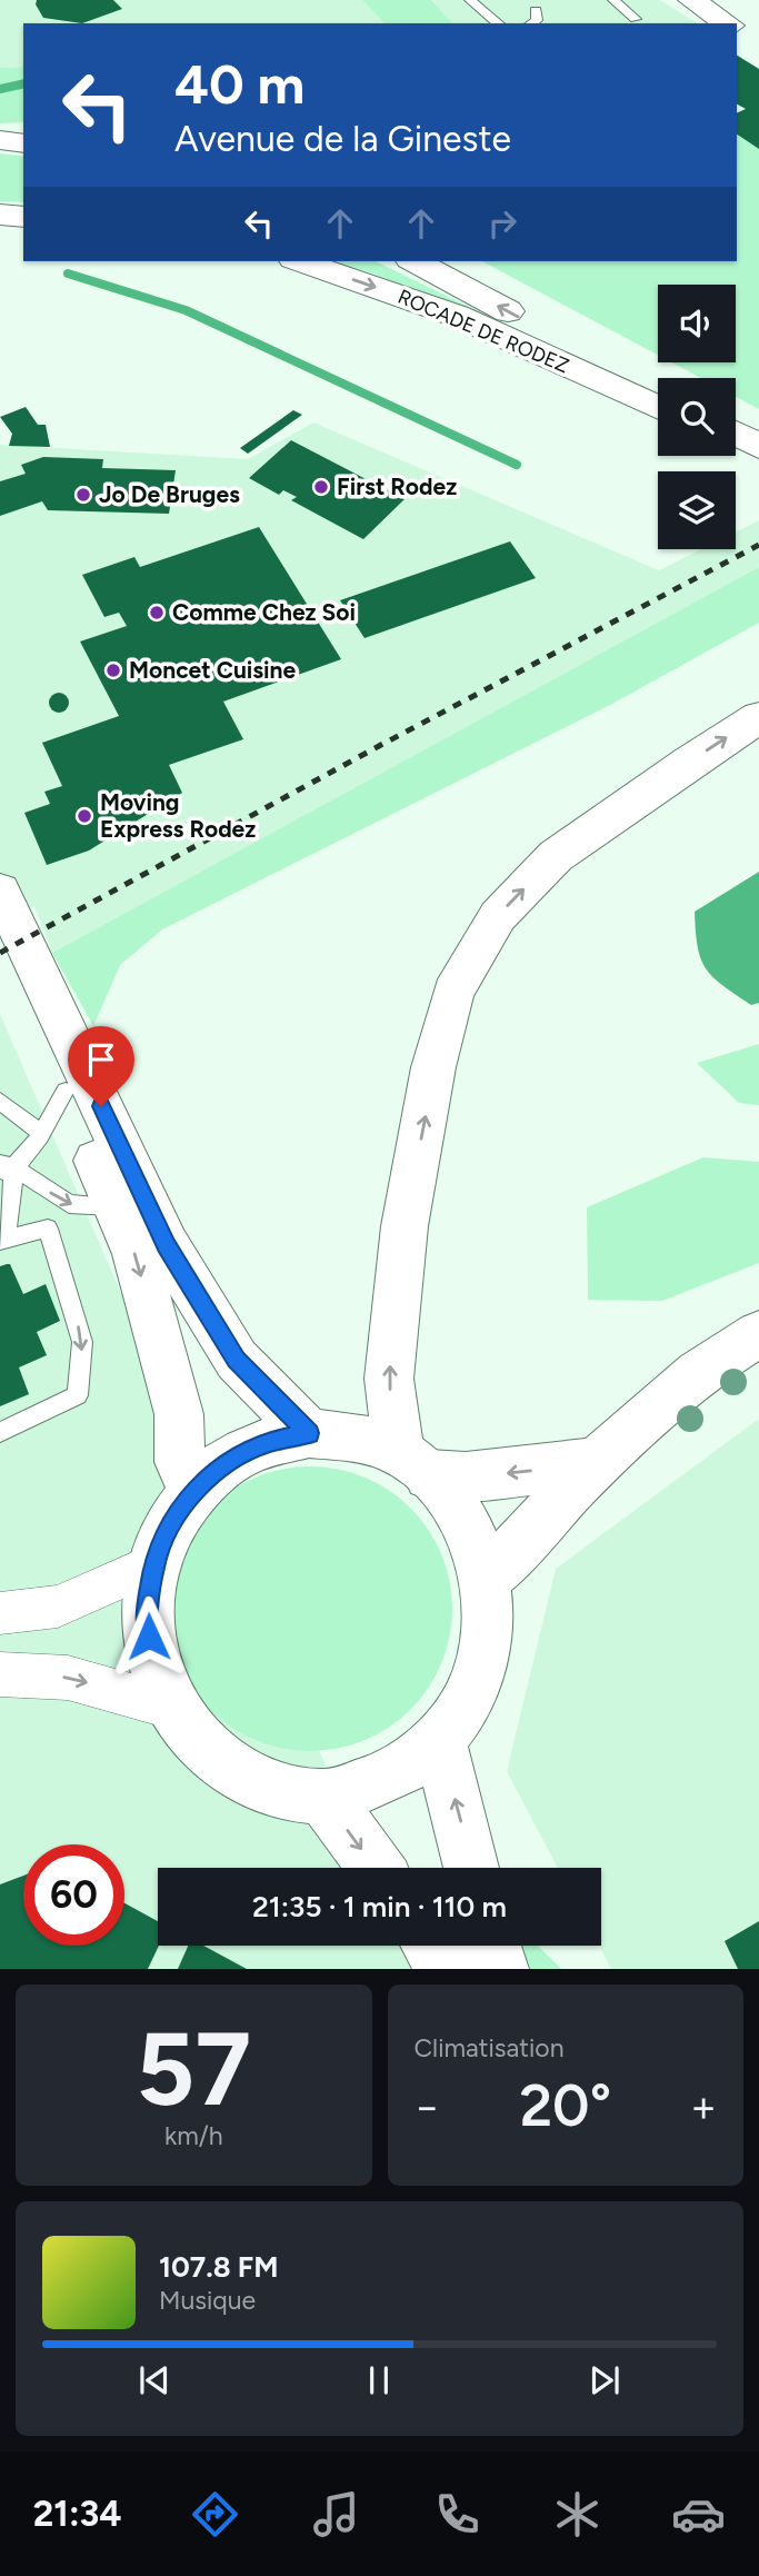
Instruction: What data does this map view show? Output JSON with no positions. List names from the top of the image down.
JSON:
{
  "streets": {
    "main road": ["ROCADE DE RODEZ"]
  },
  "places": [
    "First Rodez",
    "Jo De Bruges",
    "Comme Chez Soi",
    "Moncet Cuisine",
    "Moving Express Rodez"
  ],
  "page": {
    "turn": ["40 m", "Avenue de la Gineste"],
    "limit": "60",
    "trip": "21:35 · 1 min · 110 m",
    "tile": [
      ["57", "km/h"],
      "Climatisation"
    ],
    "heat": ["−", "20°", "+"],
    "song": ["107.8 FM", "Musique"],
    "tabs": "21:34"
  }
}
